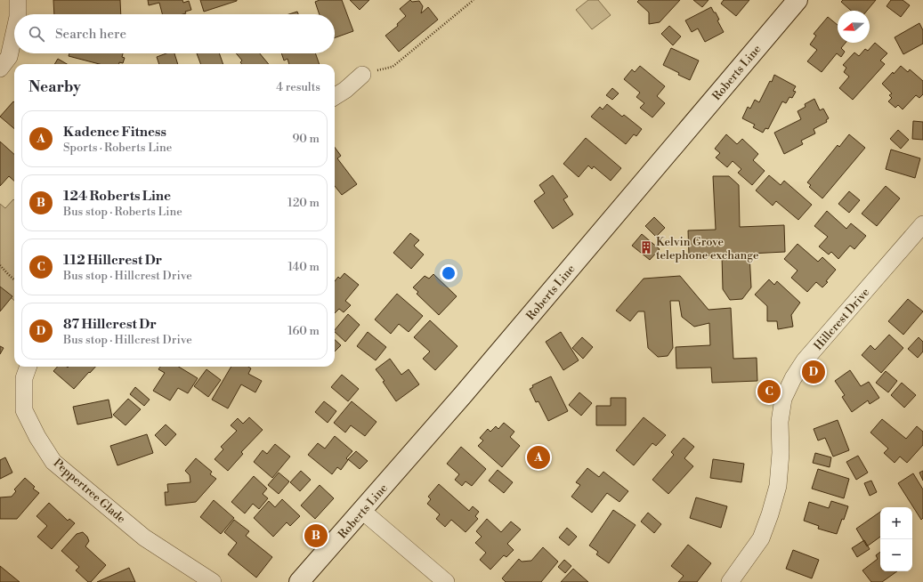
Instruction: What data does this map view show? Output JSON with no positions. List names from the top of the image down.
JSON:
{
  "streets": {
    "main road": ["Roberts Line"],
    "street": ["Hillcrest Drive", "Peppertree Glade"]
  },
  "places": {
    "building": ["Kelvin Grove telephone exchange"]
  },
  "north": "left",
  "page": {
    "search": "Search here",
    "heading": ["Nearby", "4 results"],
    "list": [
      {
        "mark": "A",
        "name": "Kadence Fitness",
        "note": "Sports · Roberts Line",
        "value": "90 m"
      },
      {
        "mark": "B",
        "name": "124 Roberts Line",
        "note": "Bus stop · Roberts Line",
        "value": "120 m"
      },
      {
        "mark": "C",
        "name": "112 Hillcrest Dr",
        "note": "Bus stop · Hillcrest Drive",
        "value": "140 m"
      },
      {
        "mark": "D",
        "name": "87 Hillcrest Dr",
        "note": "Bus stop · Hillcrest Drive",
        "value": "160 m"
      }
    ],
    "pins": [
      "D",
      "C",
      "A",
      "B"
    ],
    "map_buttons": ["+", "−"]
  }
}
